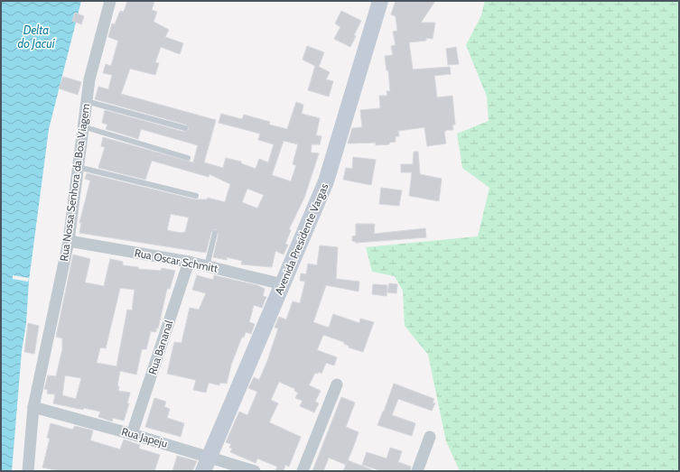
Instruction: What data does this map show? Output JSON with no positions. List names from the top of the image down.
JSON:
{
  "streets": {
    "street": [
      "Rua Nossa Senhora da Boa Viagem",
      "Avenida Presidente Vargas",
      "Rua Oscar Schmitt",
      "Rua Bananal",
      "Rua Japeju"
    ]
  },
  "crossings": [
    ["Rua Nossa Senhora da Boa Viagem", "Rua Oscar Schmitt"],
    ["Rua Nossa Senhora da Boa Viagem", "Rua Japeju"],
    ["Avenida Presidente Vargas", "Rua Oscar Schmitt"],
    ["Avenida Presidente Vargas", "Rua Japeju"],
    ["Rua Oscar Schmitt", "Rua Bananal"],
    ["Rua Bananal", "Rua Japeju"]
  ],
  "water": ["Delta do Jacuí"]
}
